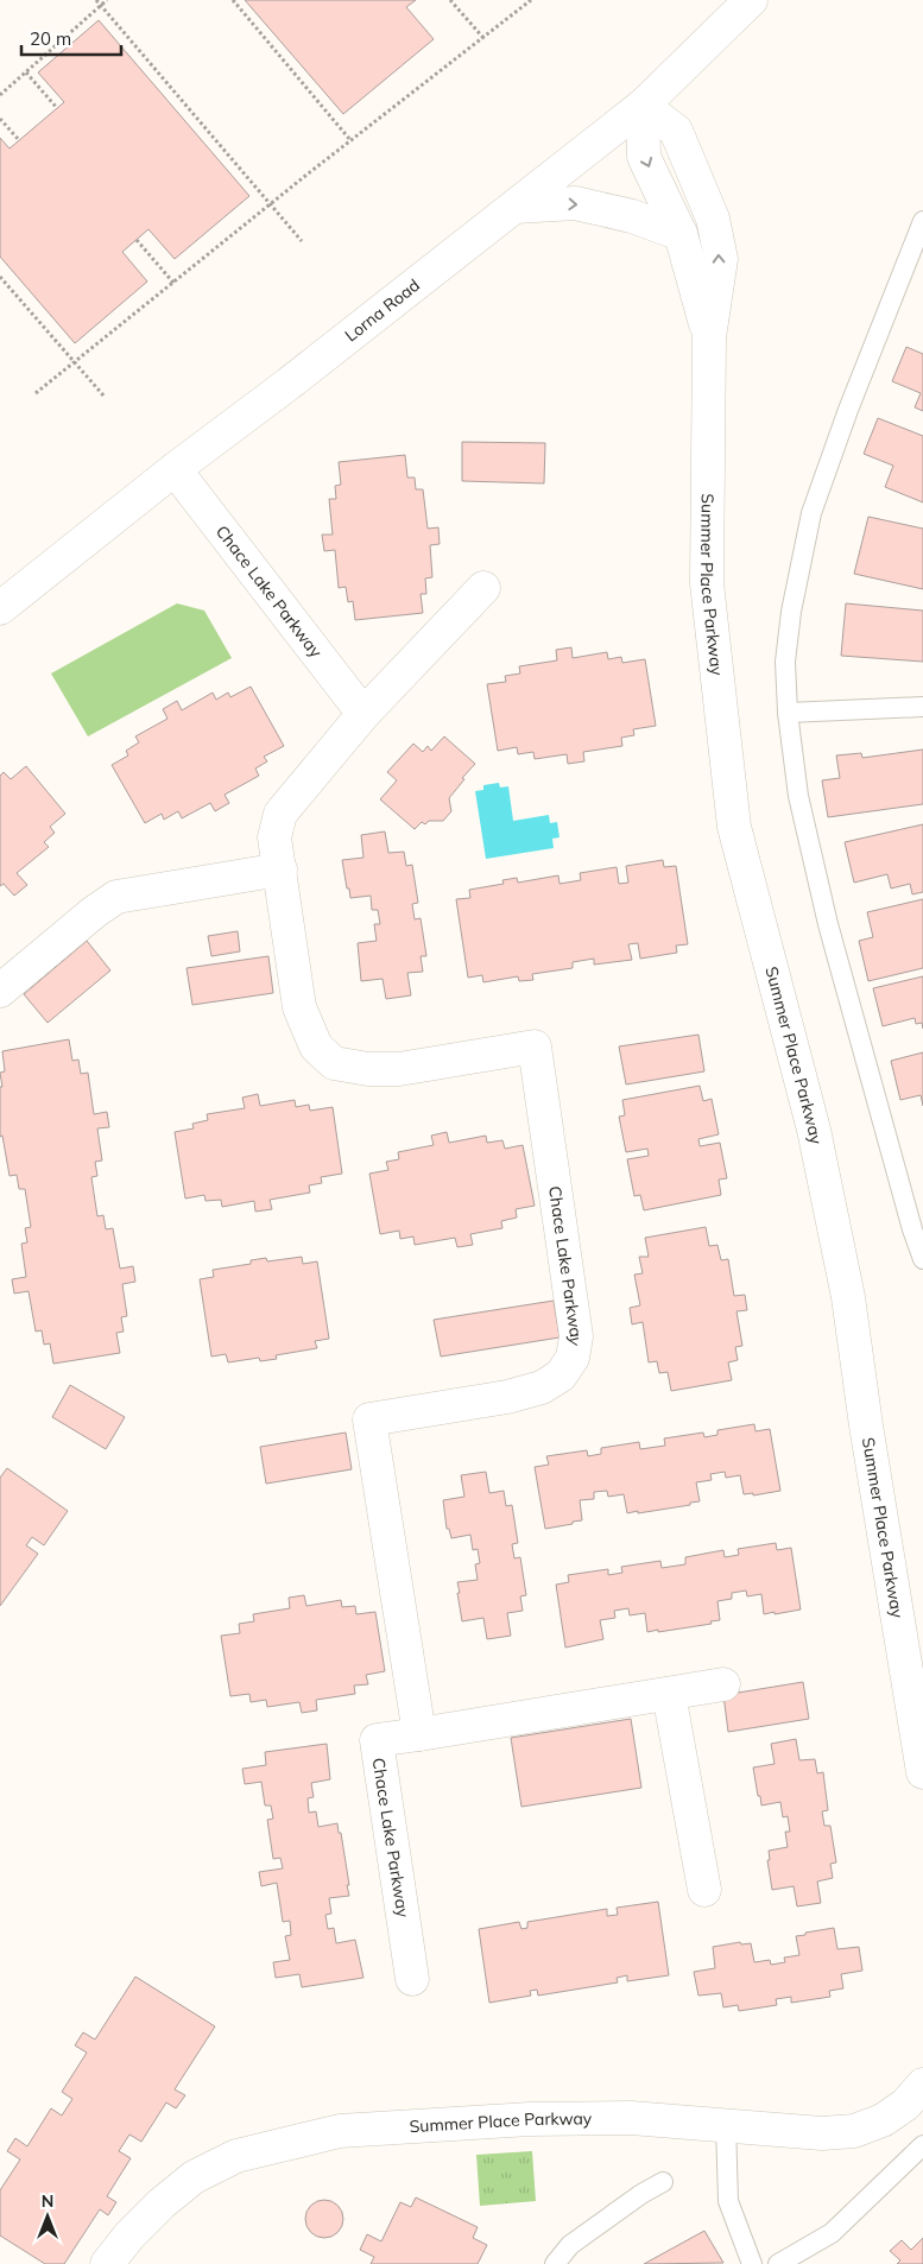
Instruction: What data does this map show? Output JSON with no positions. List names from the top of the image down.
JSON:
{
  "streets": {
    "street": ["Lorna Road", "Summer Place Parkway", "Chace Lake Parkway"]
  },
  "crossings": [
    ["Lorna Road", "Summer Place Parkway"],
    ["Lorna Road", "Chace Lake Parkway"]
  ],
  "scale_bar": "20 m",
  "north": "top"
}
